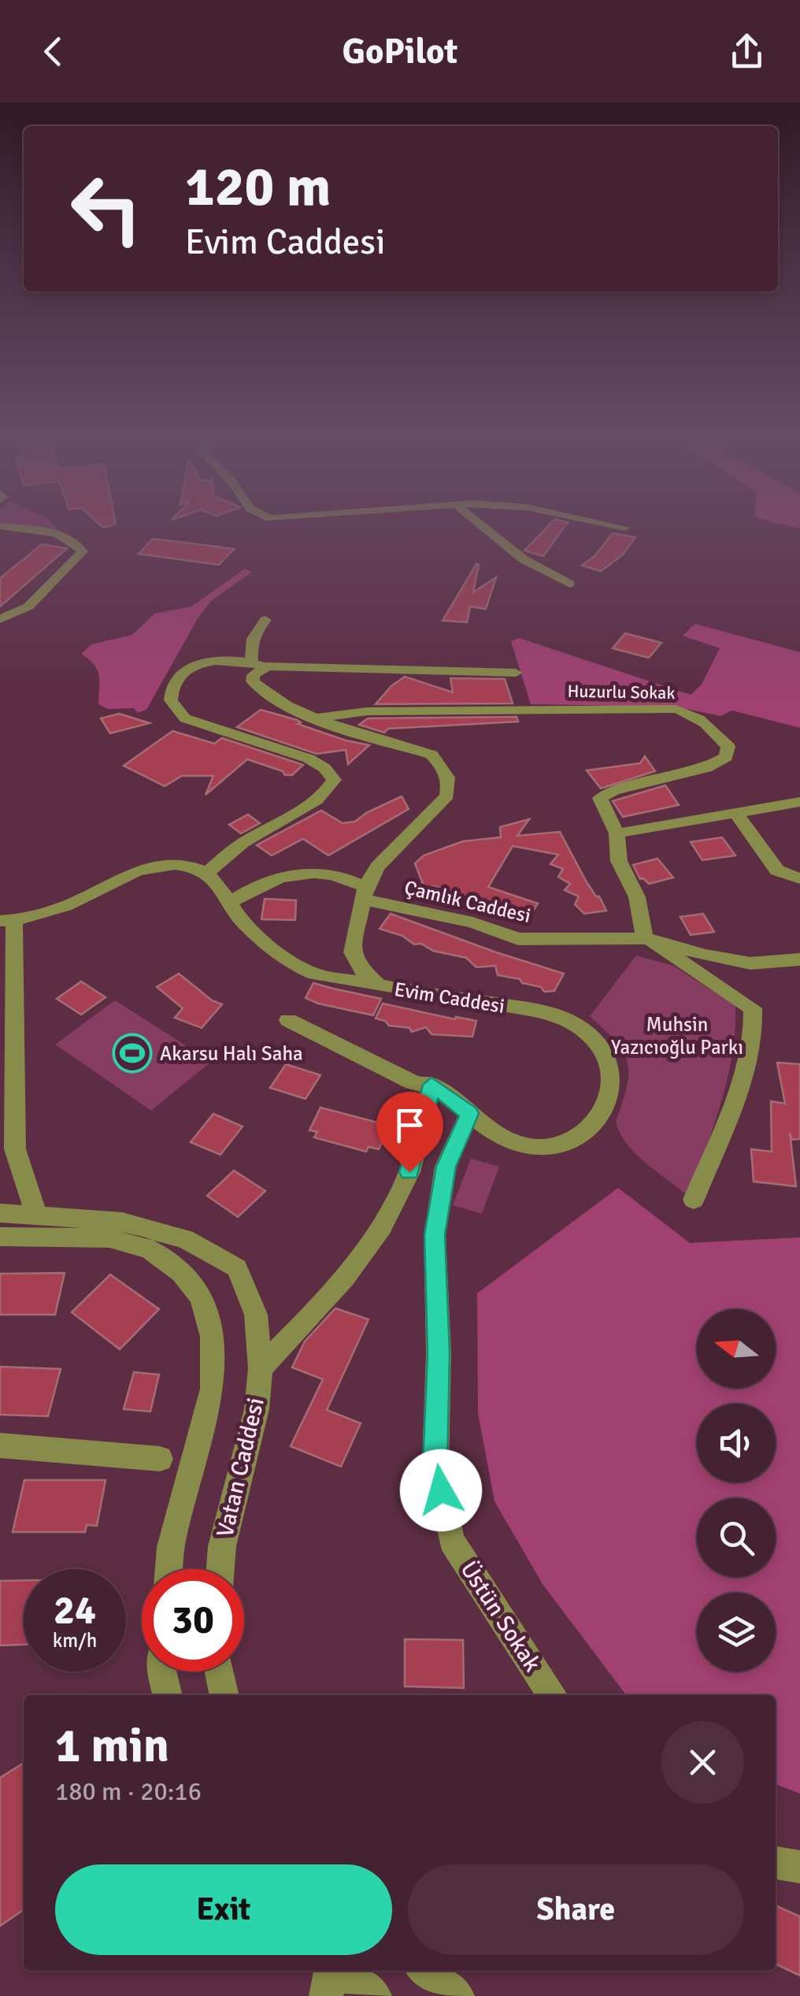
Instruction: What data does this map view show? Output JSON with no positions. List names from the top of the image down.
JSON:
{
  "streets": {
    "street": [
      "Huzurlu Sokak",
      "Çamlık Caddesi",
      "Evim Caddesi",
      "Vatan Caddesi",
      "Üstün Sokak"
    ]
  },
  "crossings": [
    ["Huzurlu Sokak", "Evim Caddesi"],
    ["Çamlık Caddesi", "Evim Caddesi"],
    ["Evim Caddesi", "Üstün Sokak"]
  ],
  "parks": ["Muhsin Yazıcıoğlu Parkı"],
  "places": {
    "sports": ["Akarsu Halı Saha"]
  },
  "north": "left",
  "page": {
    "header": "GoPilot",
    "turn": ["120 m", "Evim Caddesi"],
    "speed": "24 km/h",
    "limit": "30",
    "heading": ["1 min", "180 m · 20:16"],
    "buttons": ["Exit", "Share"]
  }
}
